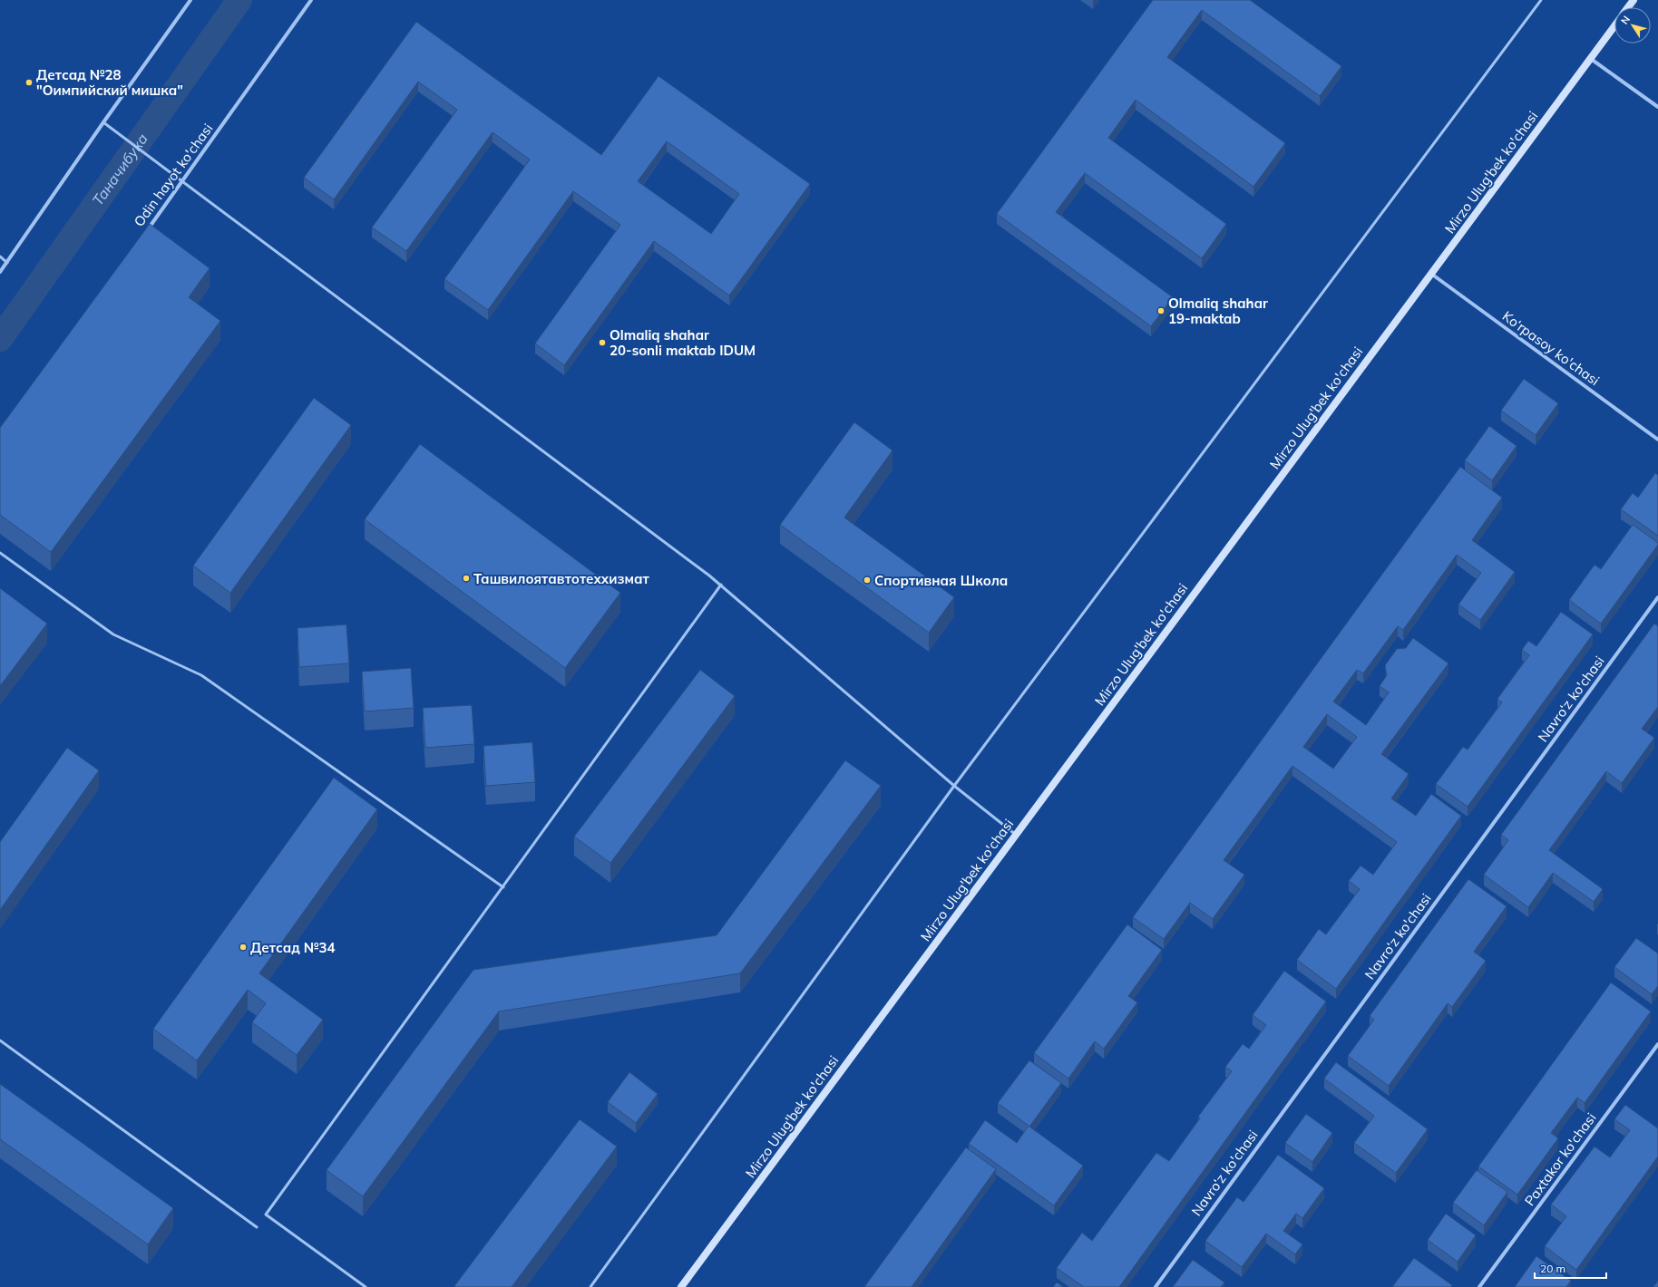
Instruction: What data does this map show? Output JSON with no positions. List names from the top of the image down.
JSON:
{
  "streets": {
    "main road": ["Mirzo Ulug'bek ko'chasi"],
    "street": [
      "Odin hayot ko'chasi",
      "Ko‘rpasoy ko'chasi",
      "Navro‘z ko'chasi",
      "Paxtakor ko'chasi"
    ]
  },
  "crossings": [
    ["Mirzo Ulug'bek ko'chasi", "Ko‘rpasoy ko'chasi"]
  ],
  "water": ["Таначибука"],
  "places": [
    "Детсад №28 \"Оимпийский мишка\"",
    "Olmaliq shahar 19-maktab",
    "Olmaliq shahar 20-sonli maktab IDUM",
    "Ташвилоятавтотеххизмат",
    "Спортивная Школа",
    "Детсад №34"
  ],
  "scale_bar": "20 m",
  "north": "top left"
}
